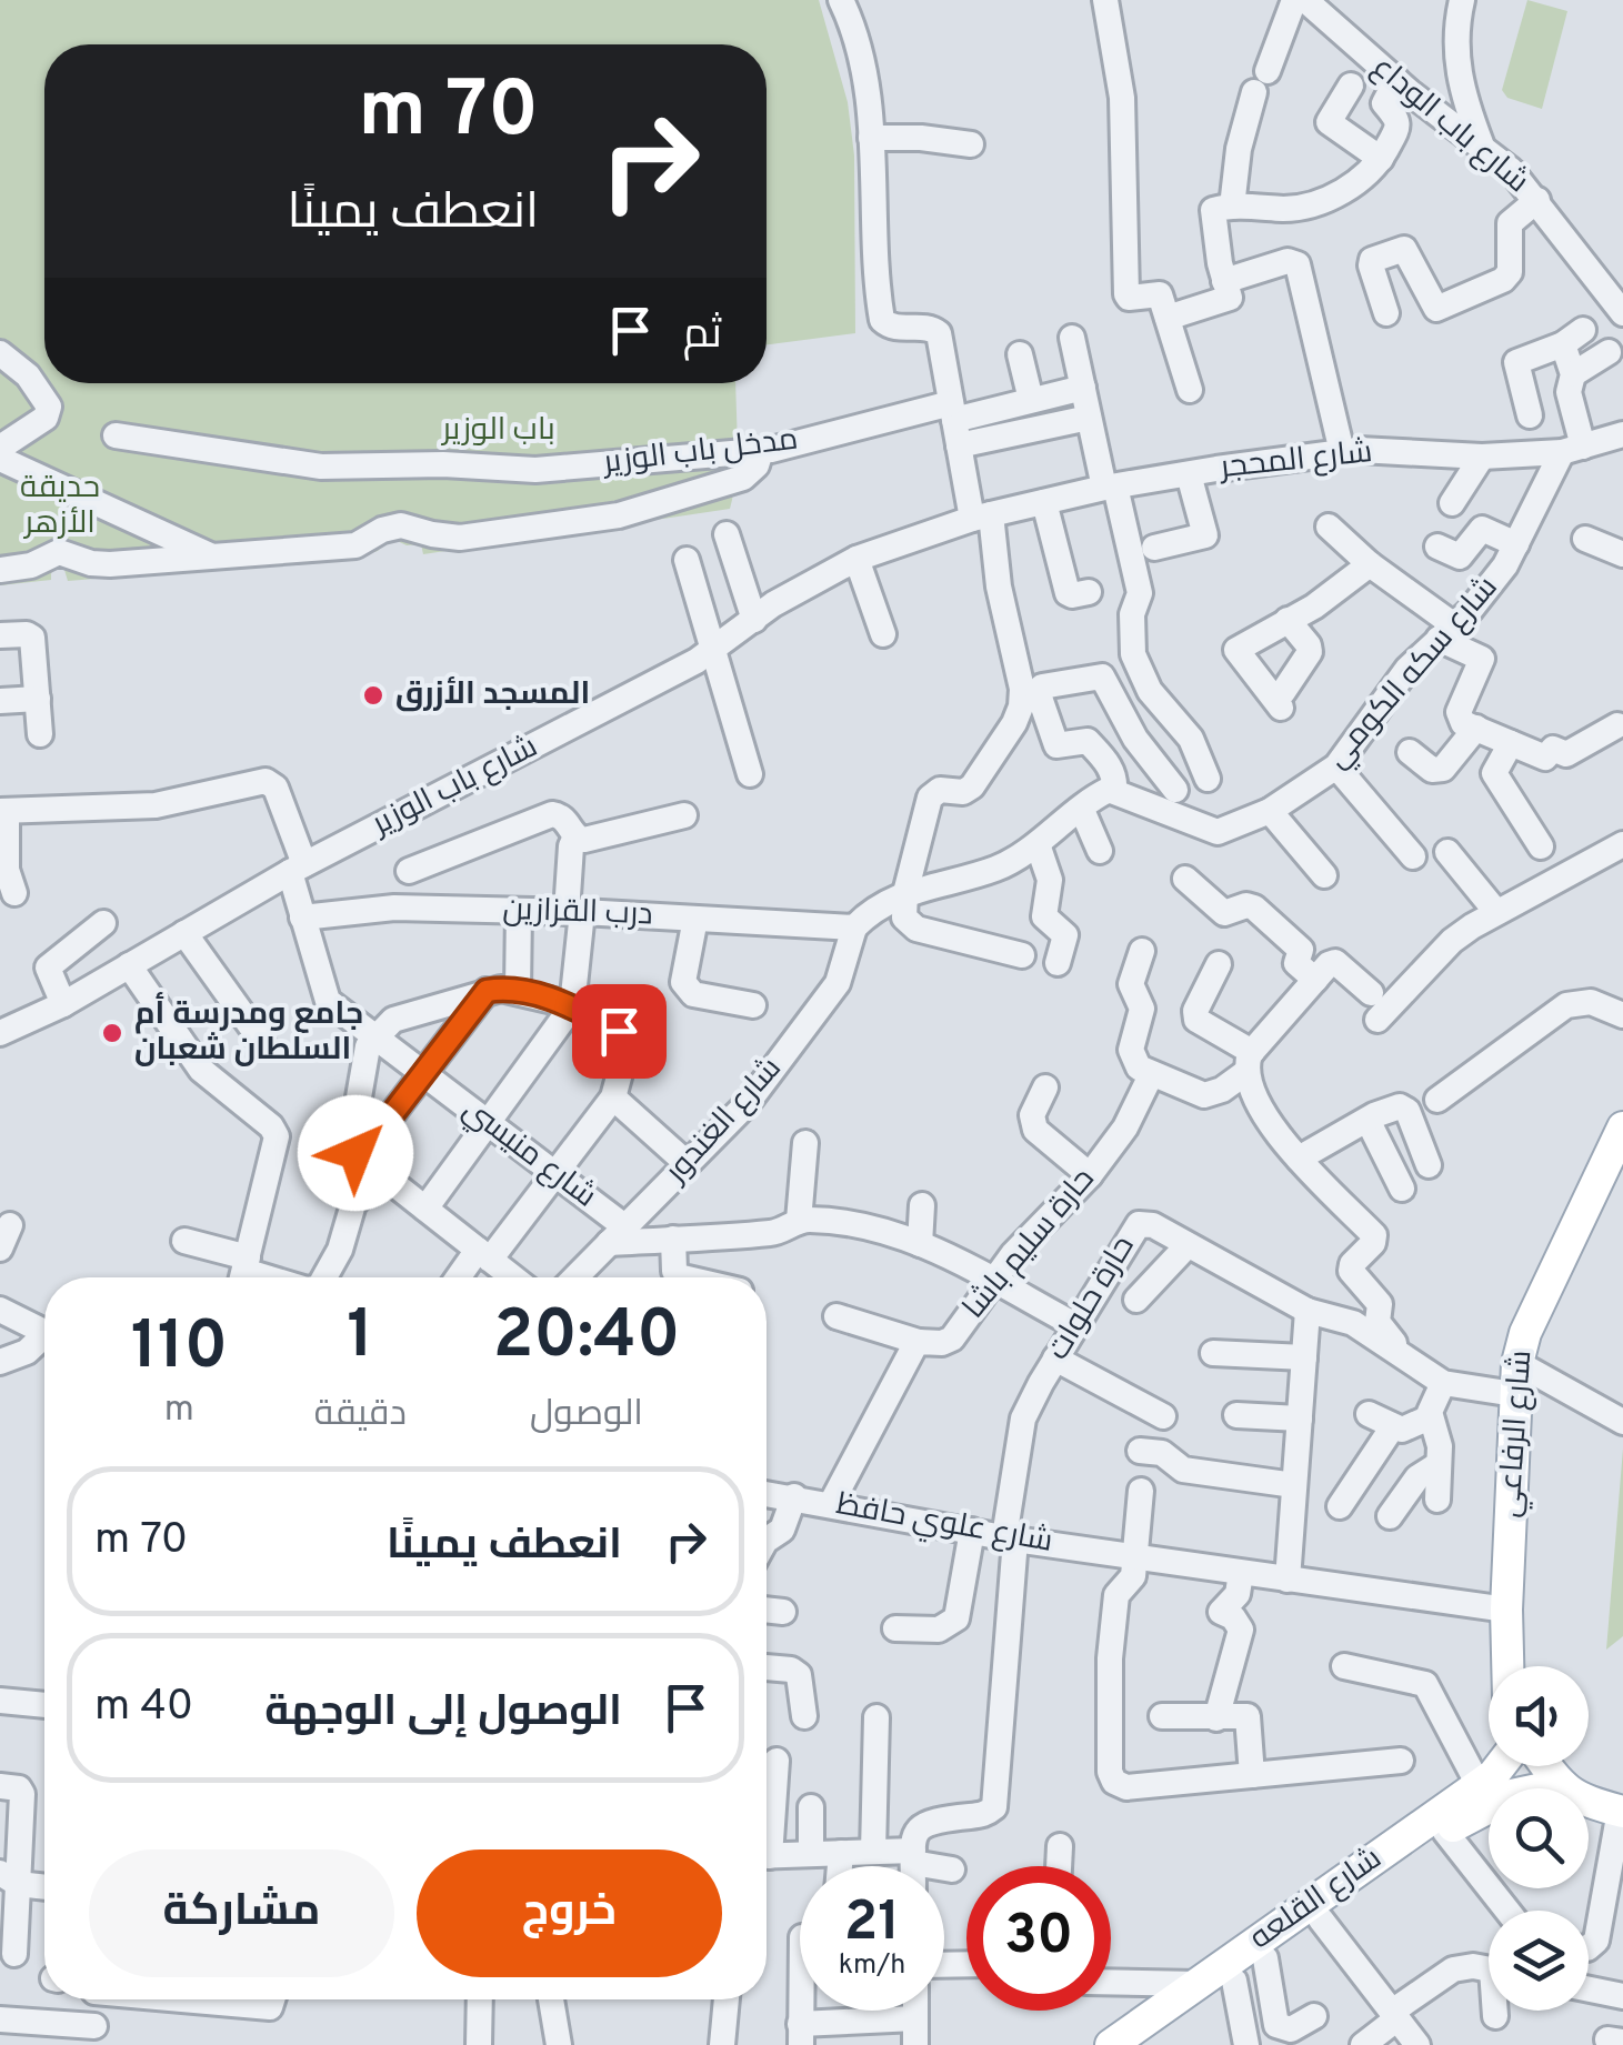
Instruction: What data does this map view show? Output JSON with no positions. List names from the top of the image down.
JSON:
{
  "streets": {
    "main road": ["شارع الرفاعي", "شارع القلعه"],
    "street": [
      "شارع باب الوداع",
      "مدخل باب الوزير",
      "شارع المحجر",
      "شارع سكه الكومي",
      "شارع باب الوزير",
      "درب القزازين",
      "شارع الغندور",
      "شارع منيسي",
      "حارة سليم باشا",
      "حارة حلوات",
      "شارع علوي حافظ"
    ]
  },
  "crossings": [
    ["شارع المحجر", "شارع سكه الكومي"],
    ["شارع المحجر", "شارع باب الوزير"],
    ["شارع باب الوزير", "شارع منيسي"],
    ["درب القزازين", "شارع الغندور"],
    ["درب القزازين", "شارع منيسي"],
    ["شارع الغندور", "شارع منيسي"],
    ["حارة حلوات", "شارع علوي حافظ"],
    ["شارع الرفاعي", "شارع علوي حافظ"]
  ],
  "parks": ["باب الوزير", "حديقة الأزهر"],
  "places": ["المسجد الأزرق", "جامع ومدرسة أم السلطان شعبان"],
  "page": {
    "turn": ["70 m", "انعطف يمينًا"],
    "then": "ثم",
    "eta": [
      "20:40",
      "الوصول",
      "1",
      "دقيقة",
      "110",
      "m"
    ],
    "list": [
      {
        "name": "انعطف يمينًا",
        "value": "70 m"
      },
      {
        "name": "الوصول إلى الوجهة",
        "value": "40 m"
      }
    ],
    "buttons": ["خروج", "مشاركة"],
    "speed": "21 km/h",
    "limit": "30"
  }
}
